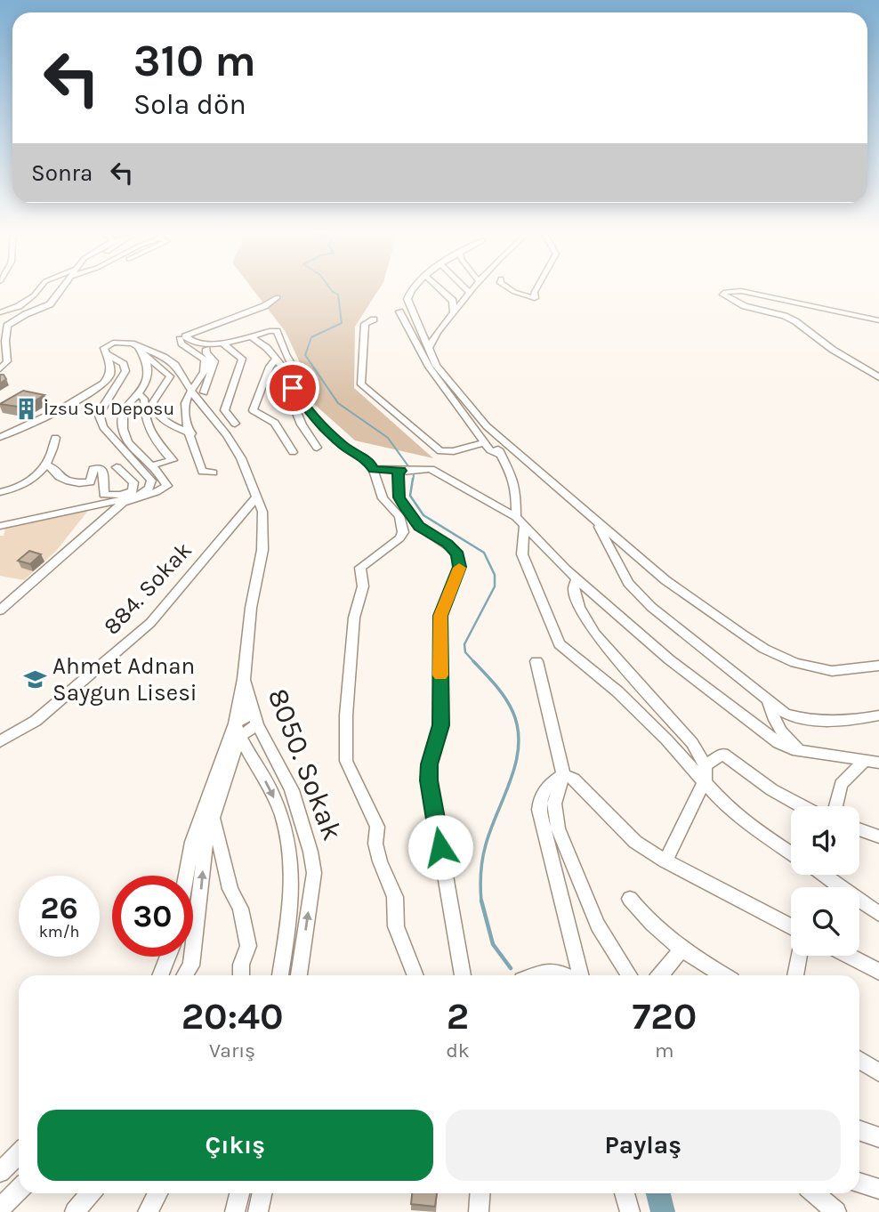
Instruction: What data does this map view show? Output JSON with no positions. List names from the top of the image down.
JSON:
{
  "streets": {
    "street": ["884. Sokak", "8050. Sokak"]
  },
  "places": {
    "building": ["İzsu Su Deposu"],
    "school or university": ["Ahmet Adnan Saygun Lisesi"]
  },
  "page": {
    "turn": ["310 m", "Sola dön"],
    "then": "Sonra",
    "speed": "26 km/h",
    "limit": "30",
    "eta": [
      "20:40",
      "Varış",
      "2",
      "dk",
      "720",
      "m"
    ],
    "buttons": ["Çıkış", "Paylaş"]
  }
}
